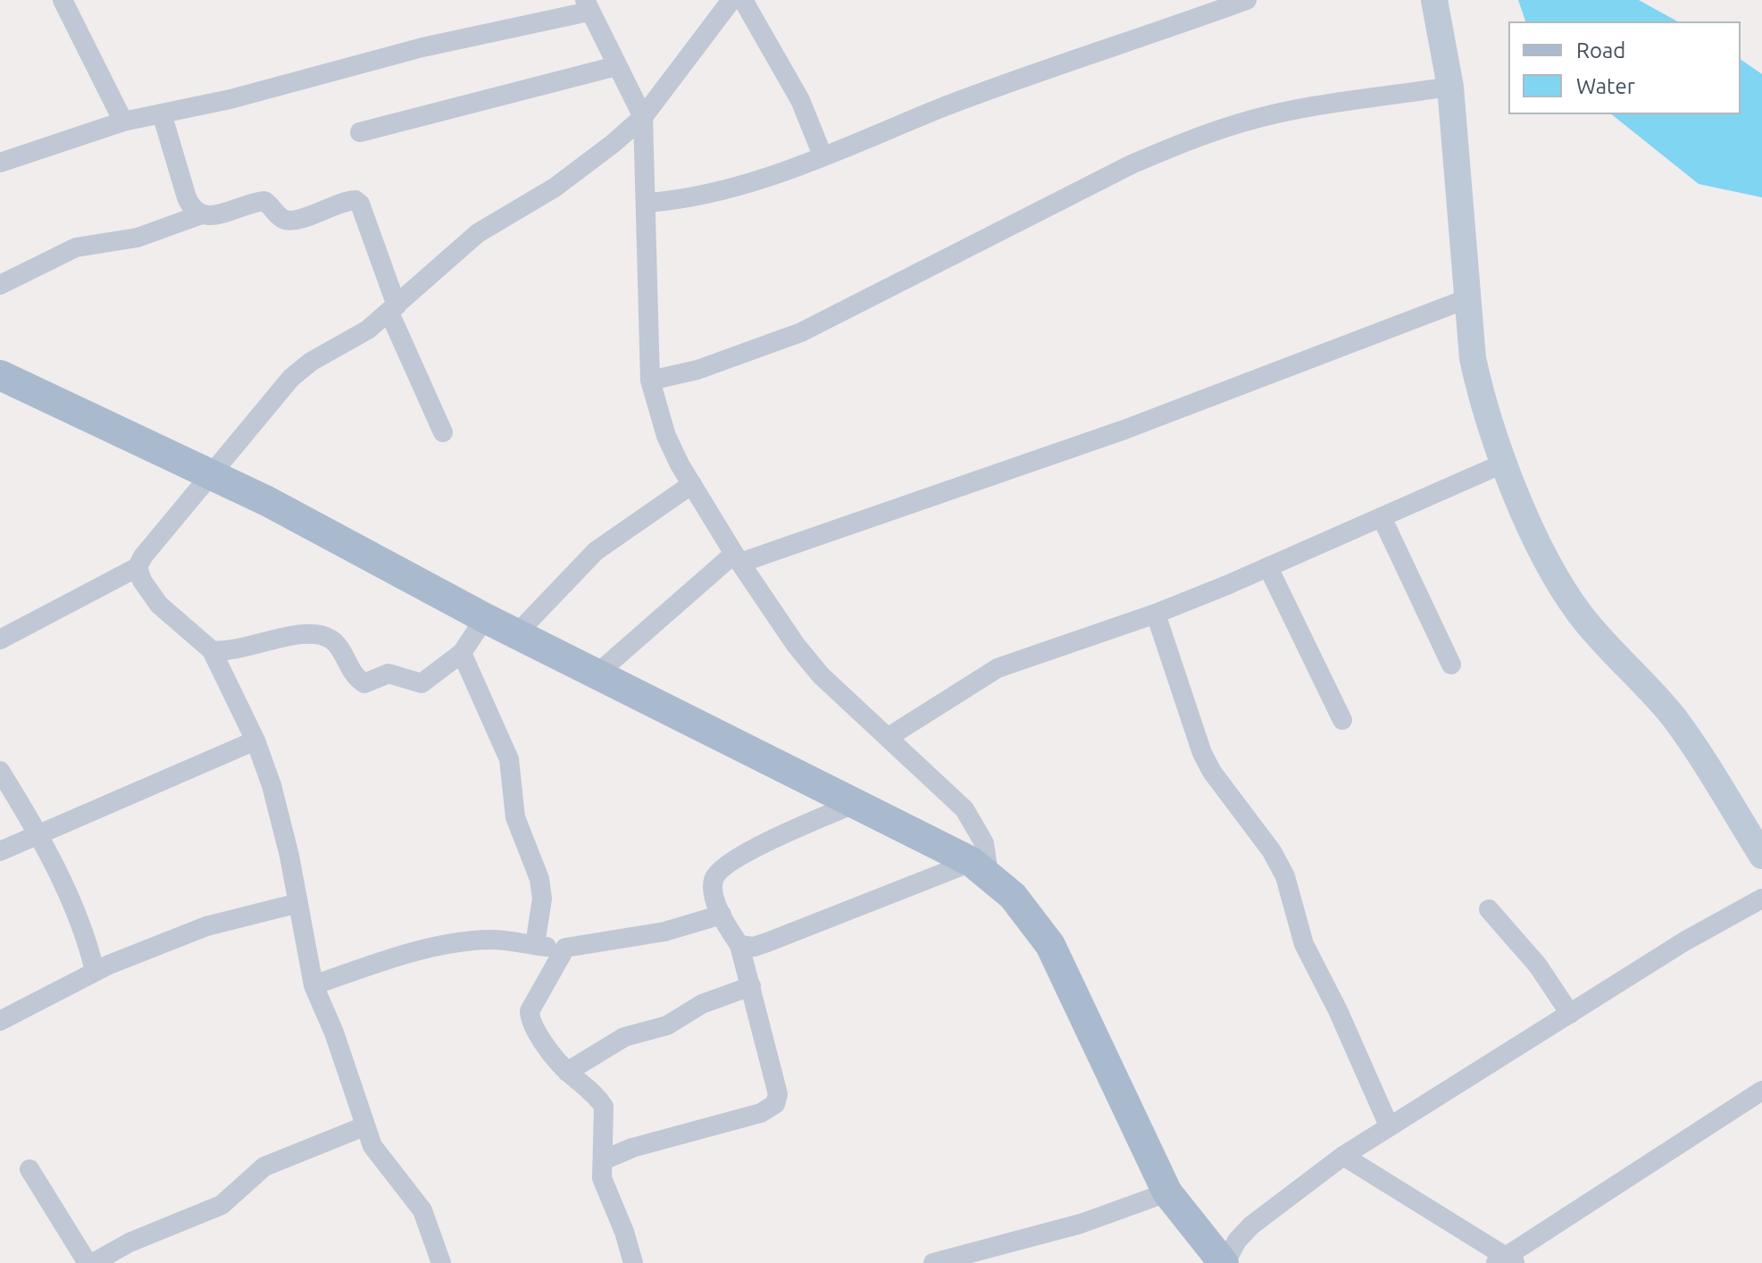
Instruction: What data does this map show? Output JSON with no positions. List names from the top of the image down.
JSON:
{
  "legend": ["Road", "Water"]
}
